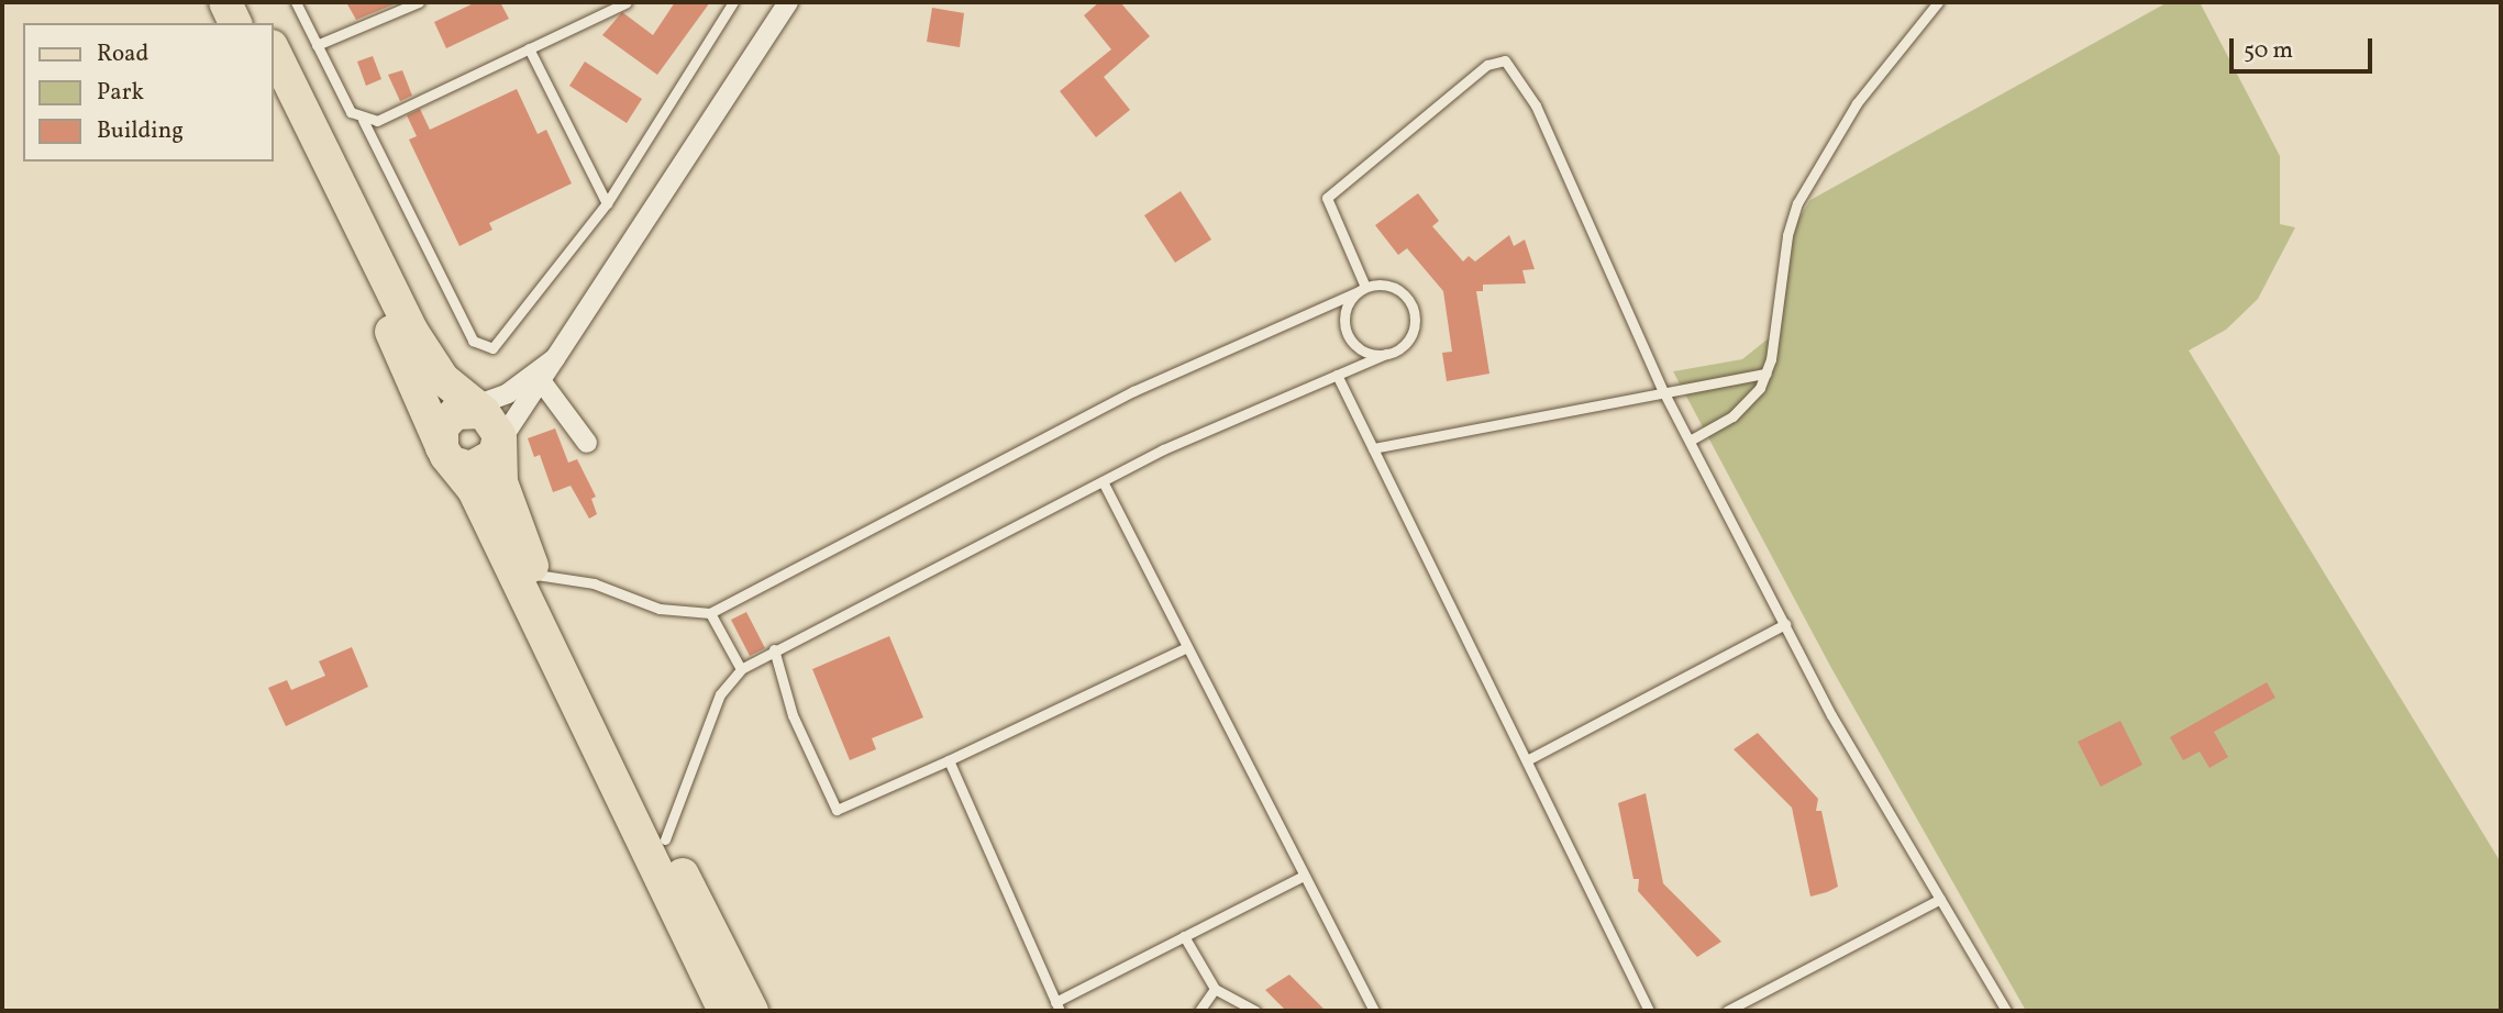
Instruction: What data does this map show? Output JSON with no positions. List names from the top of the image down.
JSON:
{
  "legend": ["Road", "Park", "Building"],
  "scale_bar": "50 m"
}
